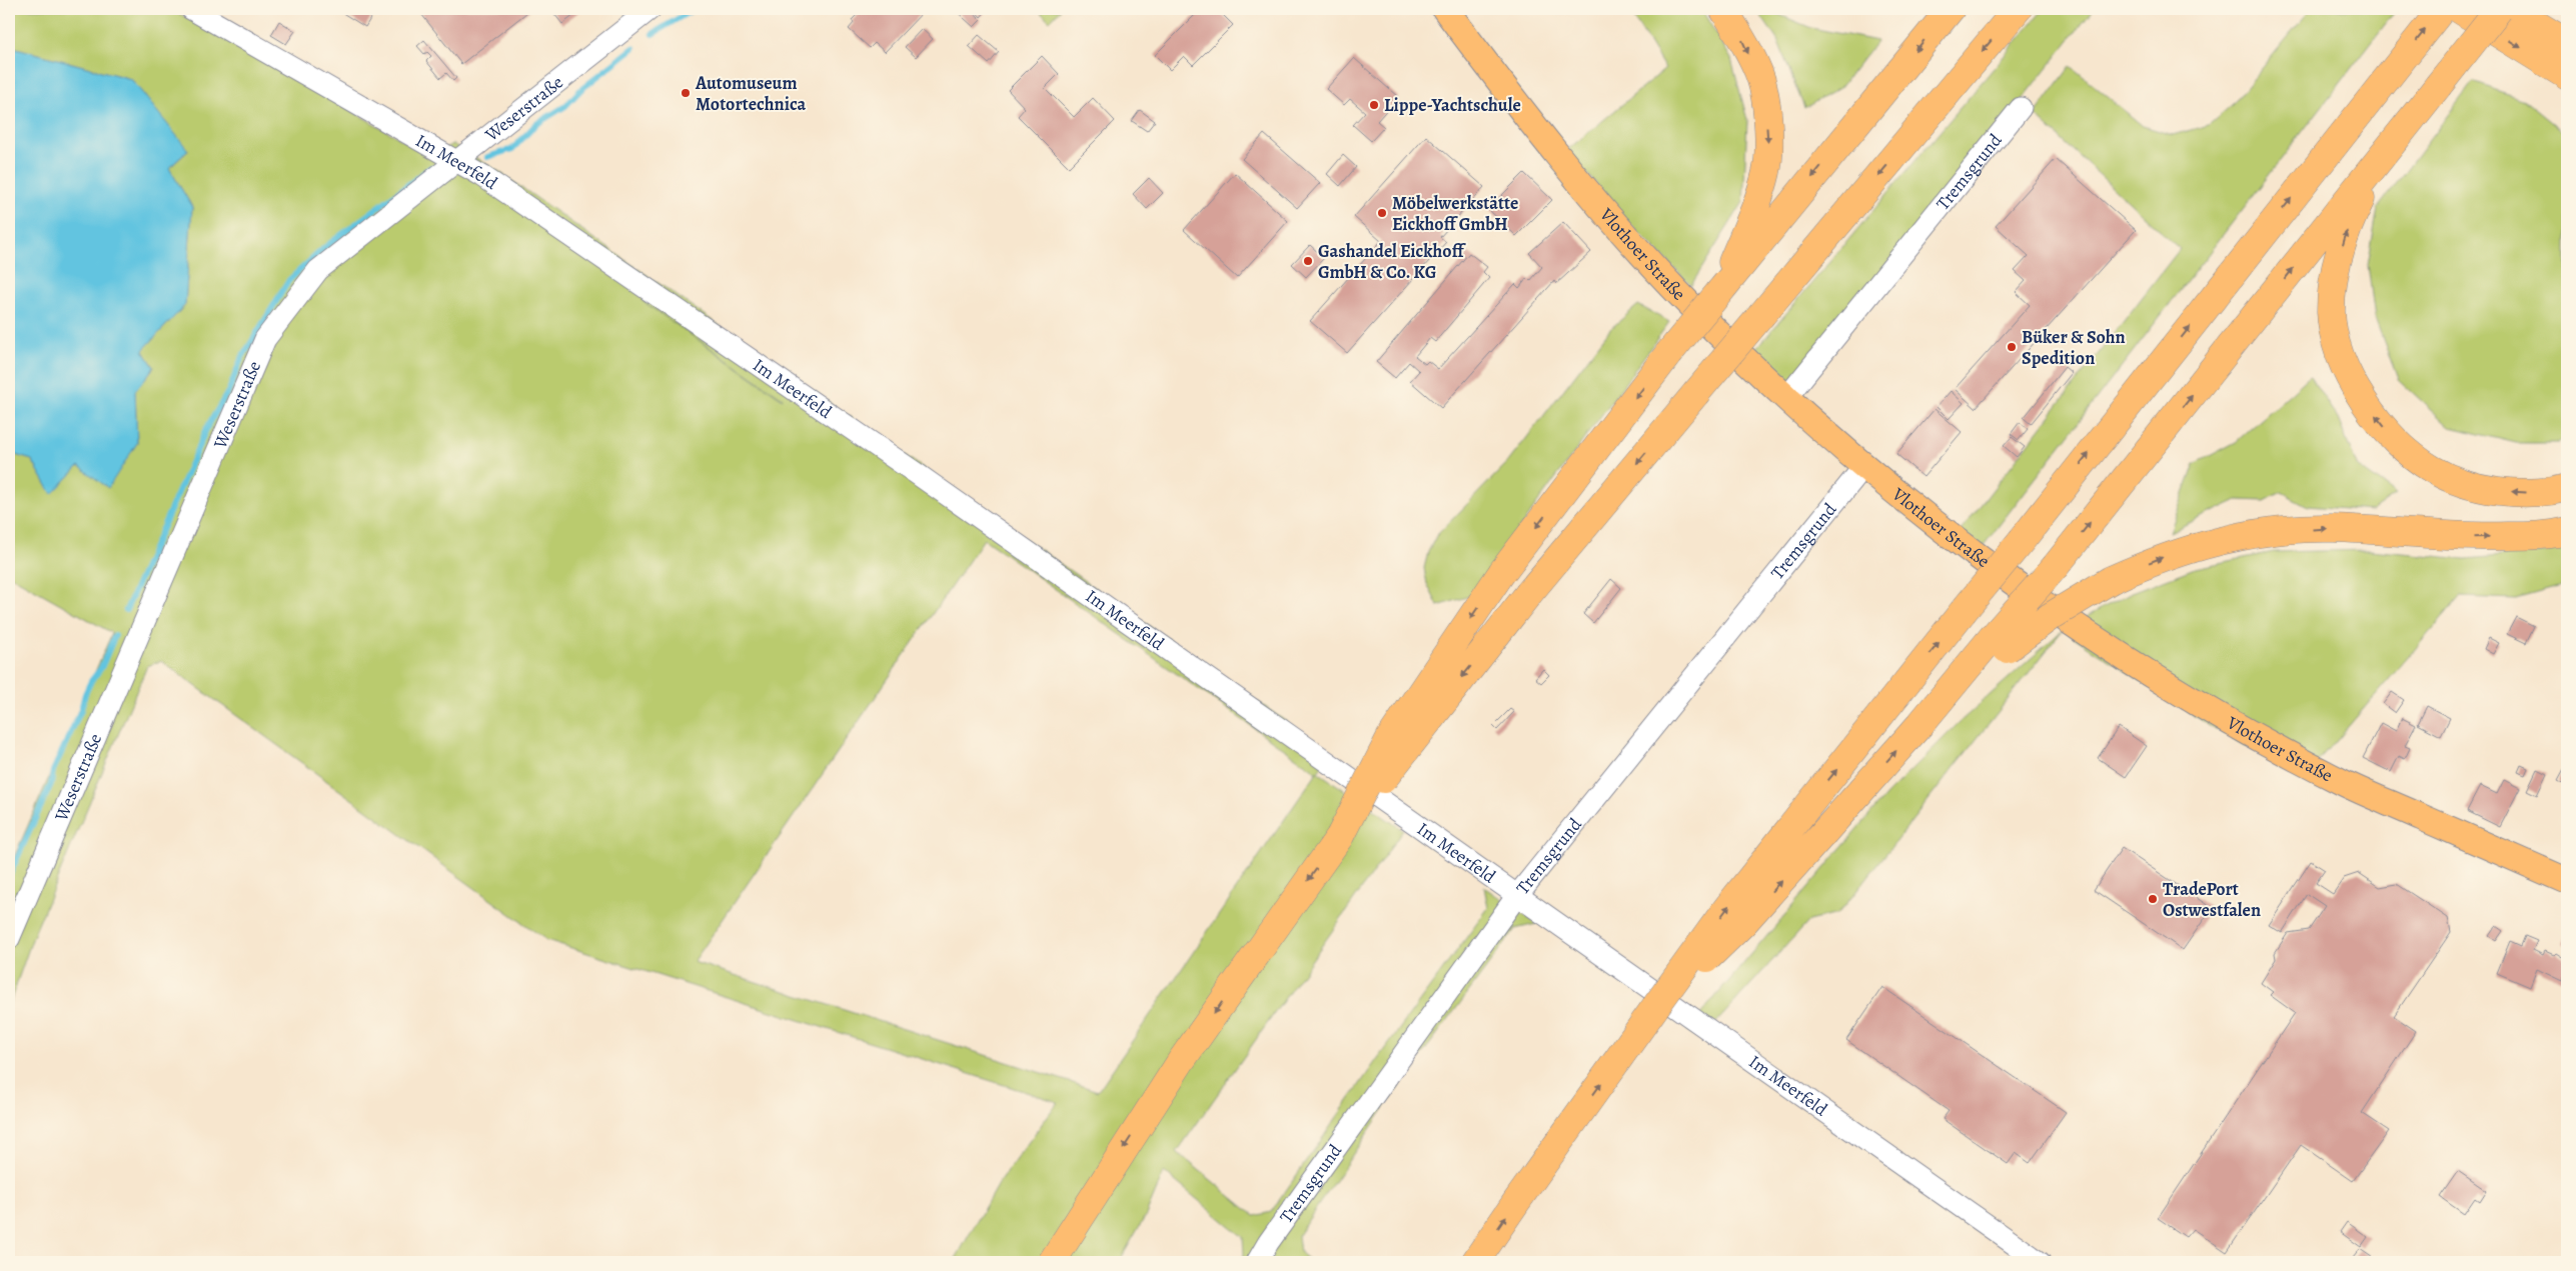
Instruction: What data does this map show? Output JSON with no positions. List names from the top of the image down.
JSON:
{
  "streets": {
    "main road": ["Vlothoer Straße"],
    "street": ["Weserstraße", "Im Meerfeld", "Tremsgrund"]
  },
  "crossings": [
    ["Weserstraße", "Im Meerfeld"],
    ["Im Meerfeld", "Tremsgrund"],
    ["Tremsgrund", "Vlothoer Straße"]
  ],
  "places": [
    "Automuseum Motortechnica",
    "Lippe-Yachtschule",
    "Möbelwerkstätte Eickhoff GmbH",
    "Gashandel Eickhoff GmbH & Co. KG",
    "Büker & Sohn Spedition",
    "TradePort Ostwestfalen"
  ]
}
